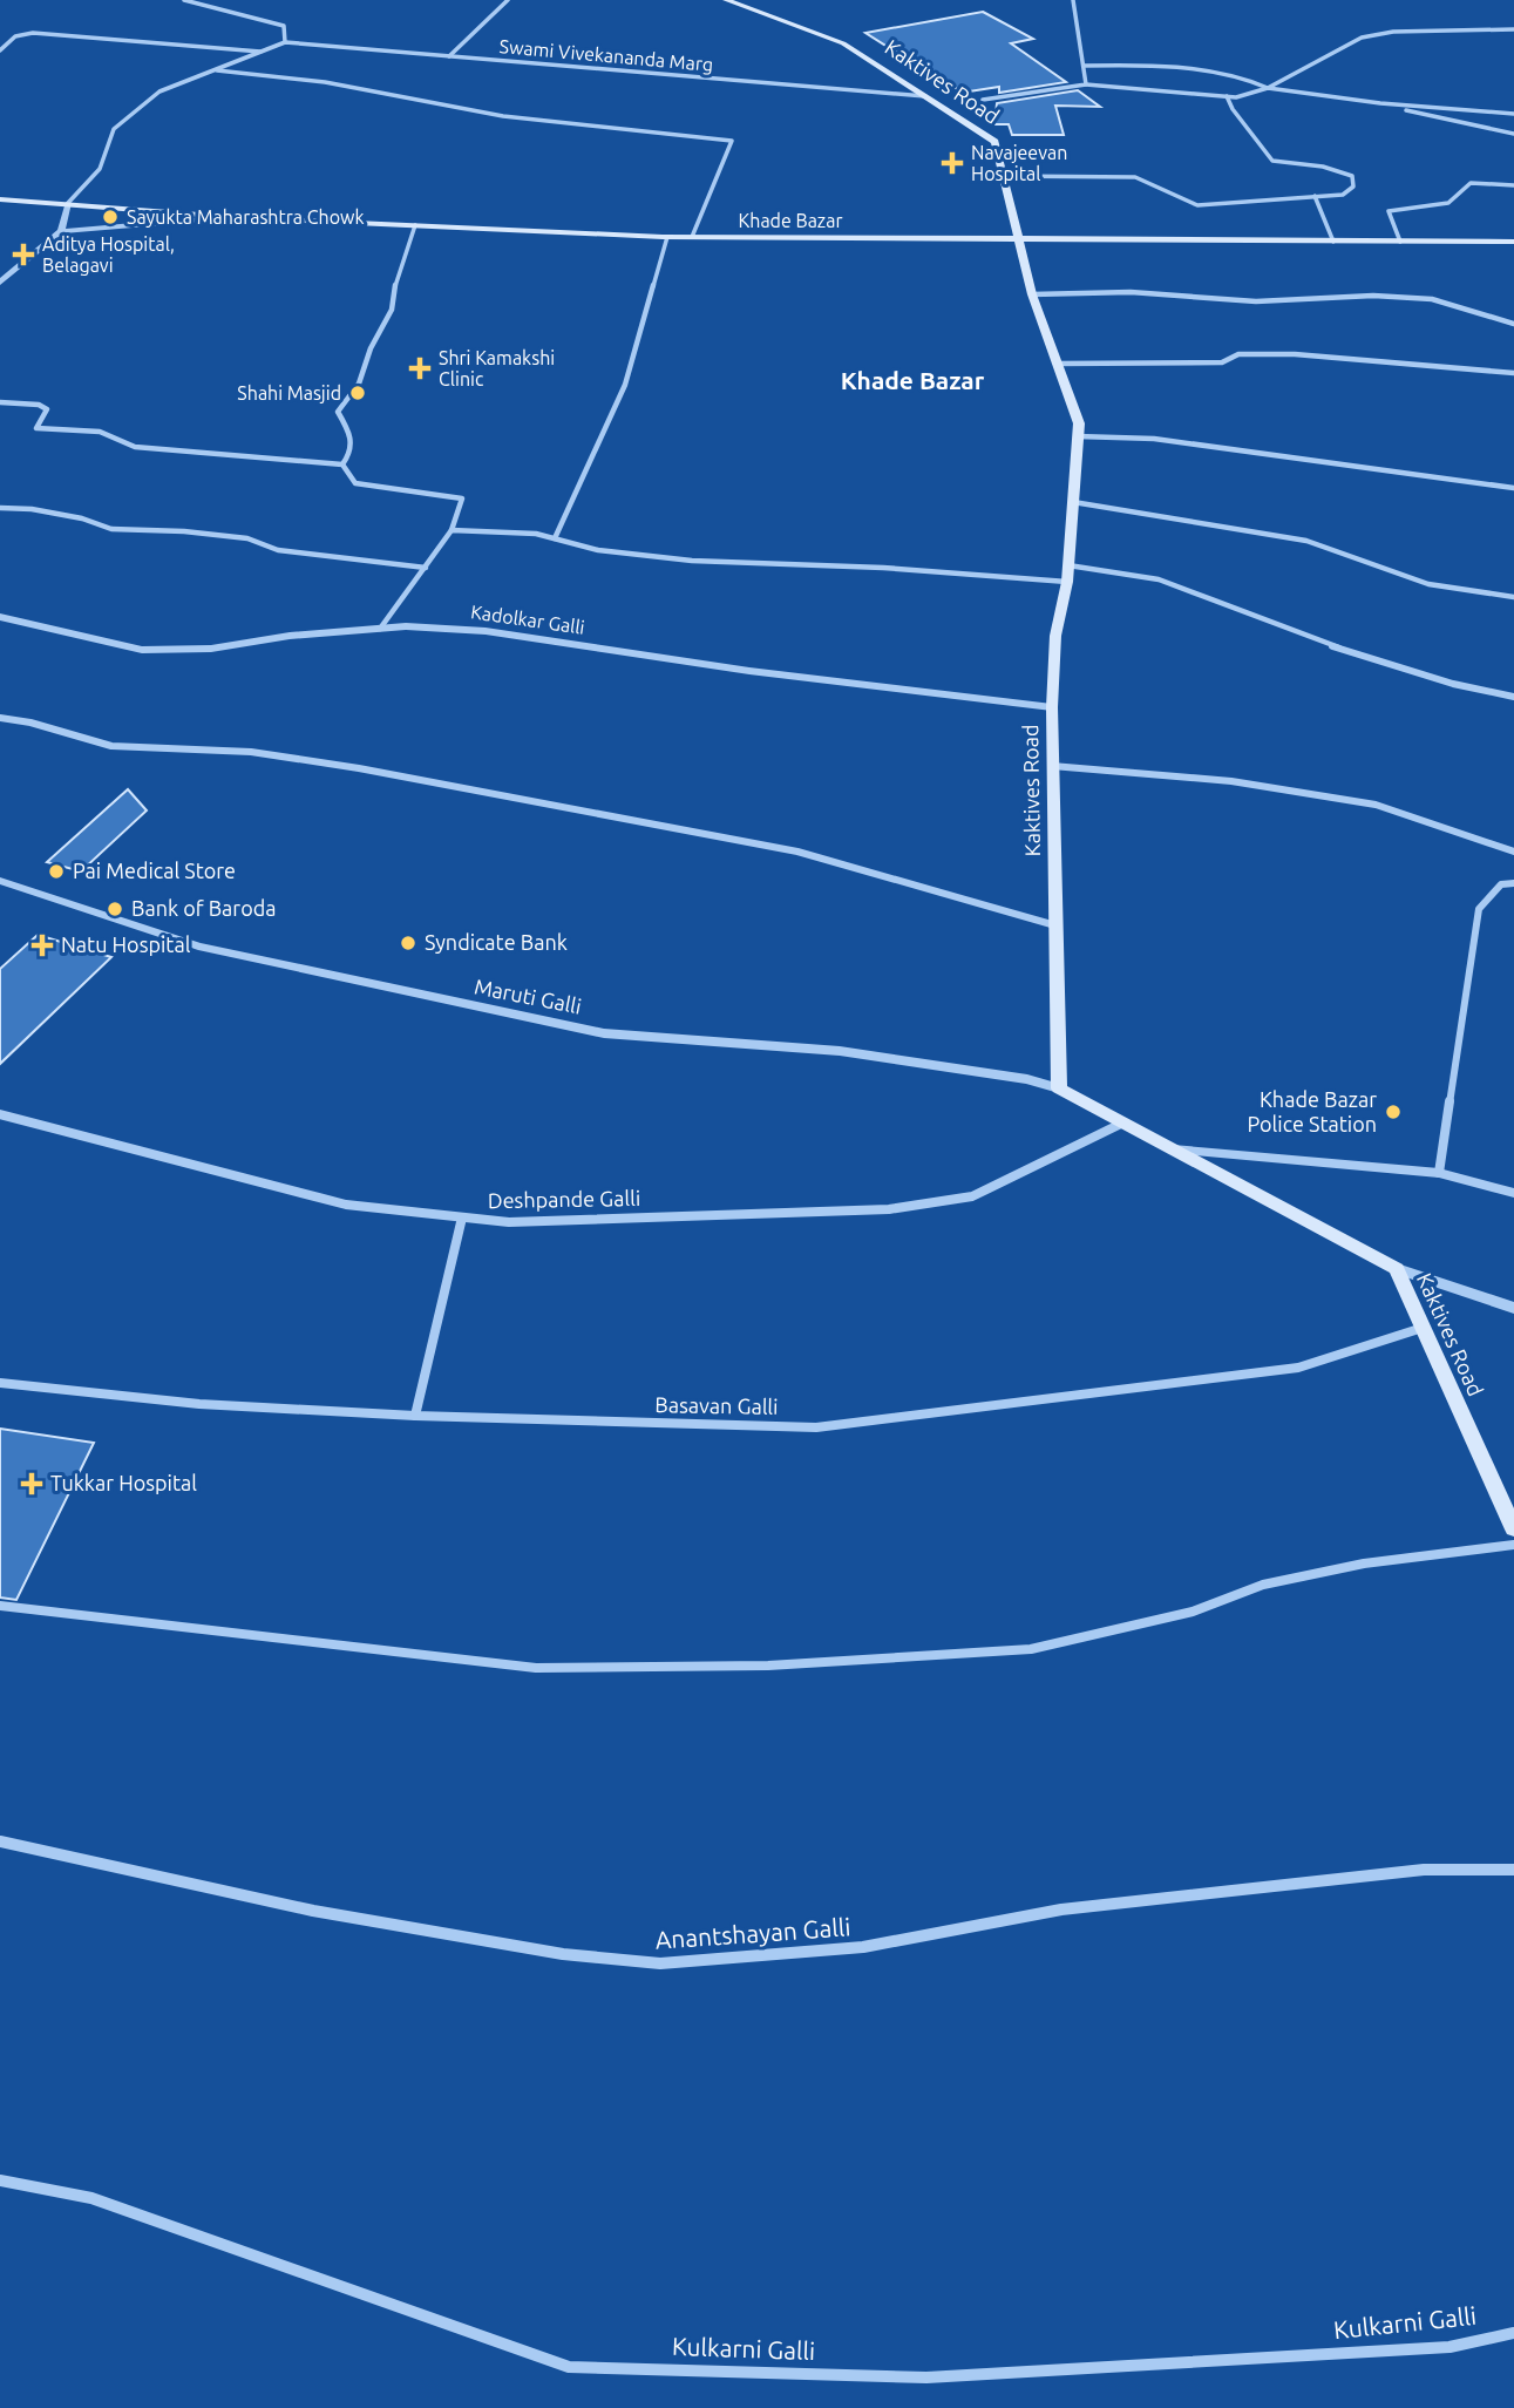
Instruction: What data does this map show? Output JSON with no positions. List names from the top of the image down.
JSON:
{
  "streets": {
    "main road": ["Kaktives Road", "Khade Bazar"],
    "street": [
      "Swami Vivekananda Marg",
      "Kadolkar Galli",
      "Maruti Galli",
      "Deshpande Galli",
      "Basavan Galli",
      "Anantshayan Galli",
      "Kulkarni Galli"
    ]
  },
  "crossings": [
    ["Swami Vivekananda Marg", "Kaktives Road"],
    ["Kaktives Road", "Khade Bazar"],
    ["Kaktives Road", "Kadolkar Galli"],
    ["Kaktives Road", "Maruti Galli"],
    ["Kaktives Road", "Deshpande Galli"],
    ["Kaktives Road", "Basavan Galli"]
  ],
  "districts": ["Khade Bazar"],
  "places": {
    "health": [
      "Navajeevan Hospital",
      "Aditya Hospital, Belagavi",
      "Shri Kamakshi Clinic",
      "Natu Hospital",
      "Tukkar Hospital"
    ],
    "other": [
      "Sayukta Maharashtra Chowk",
      "Shahi Masjid",
      "Pai Medical Store",
      "Bank of Baroda",
      "Syndicate Bank",
      "Khade Bazar Police Station"
    ]
  }
}
